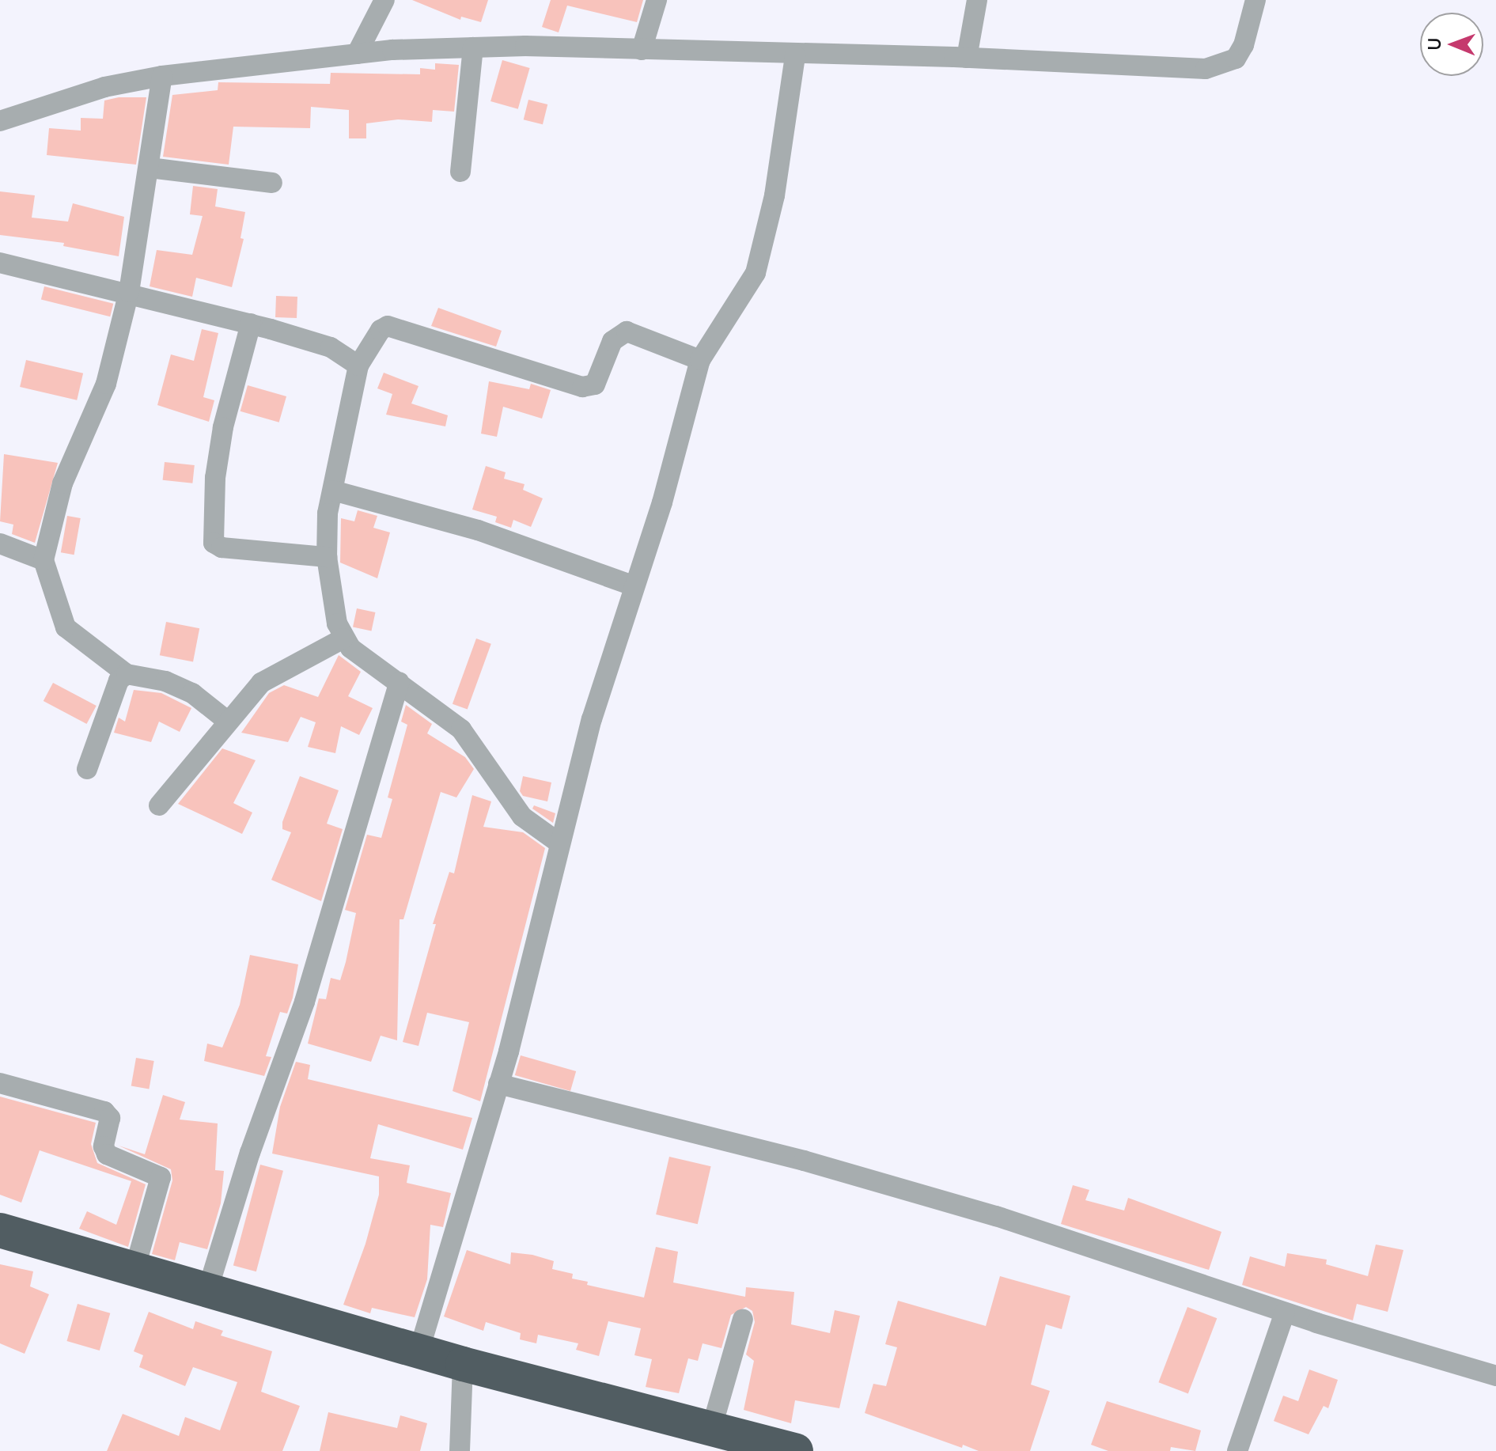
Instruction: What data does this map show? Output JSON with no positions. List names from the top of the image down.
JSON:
{
  "north": "left"
}
